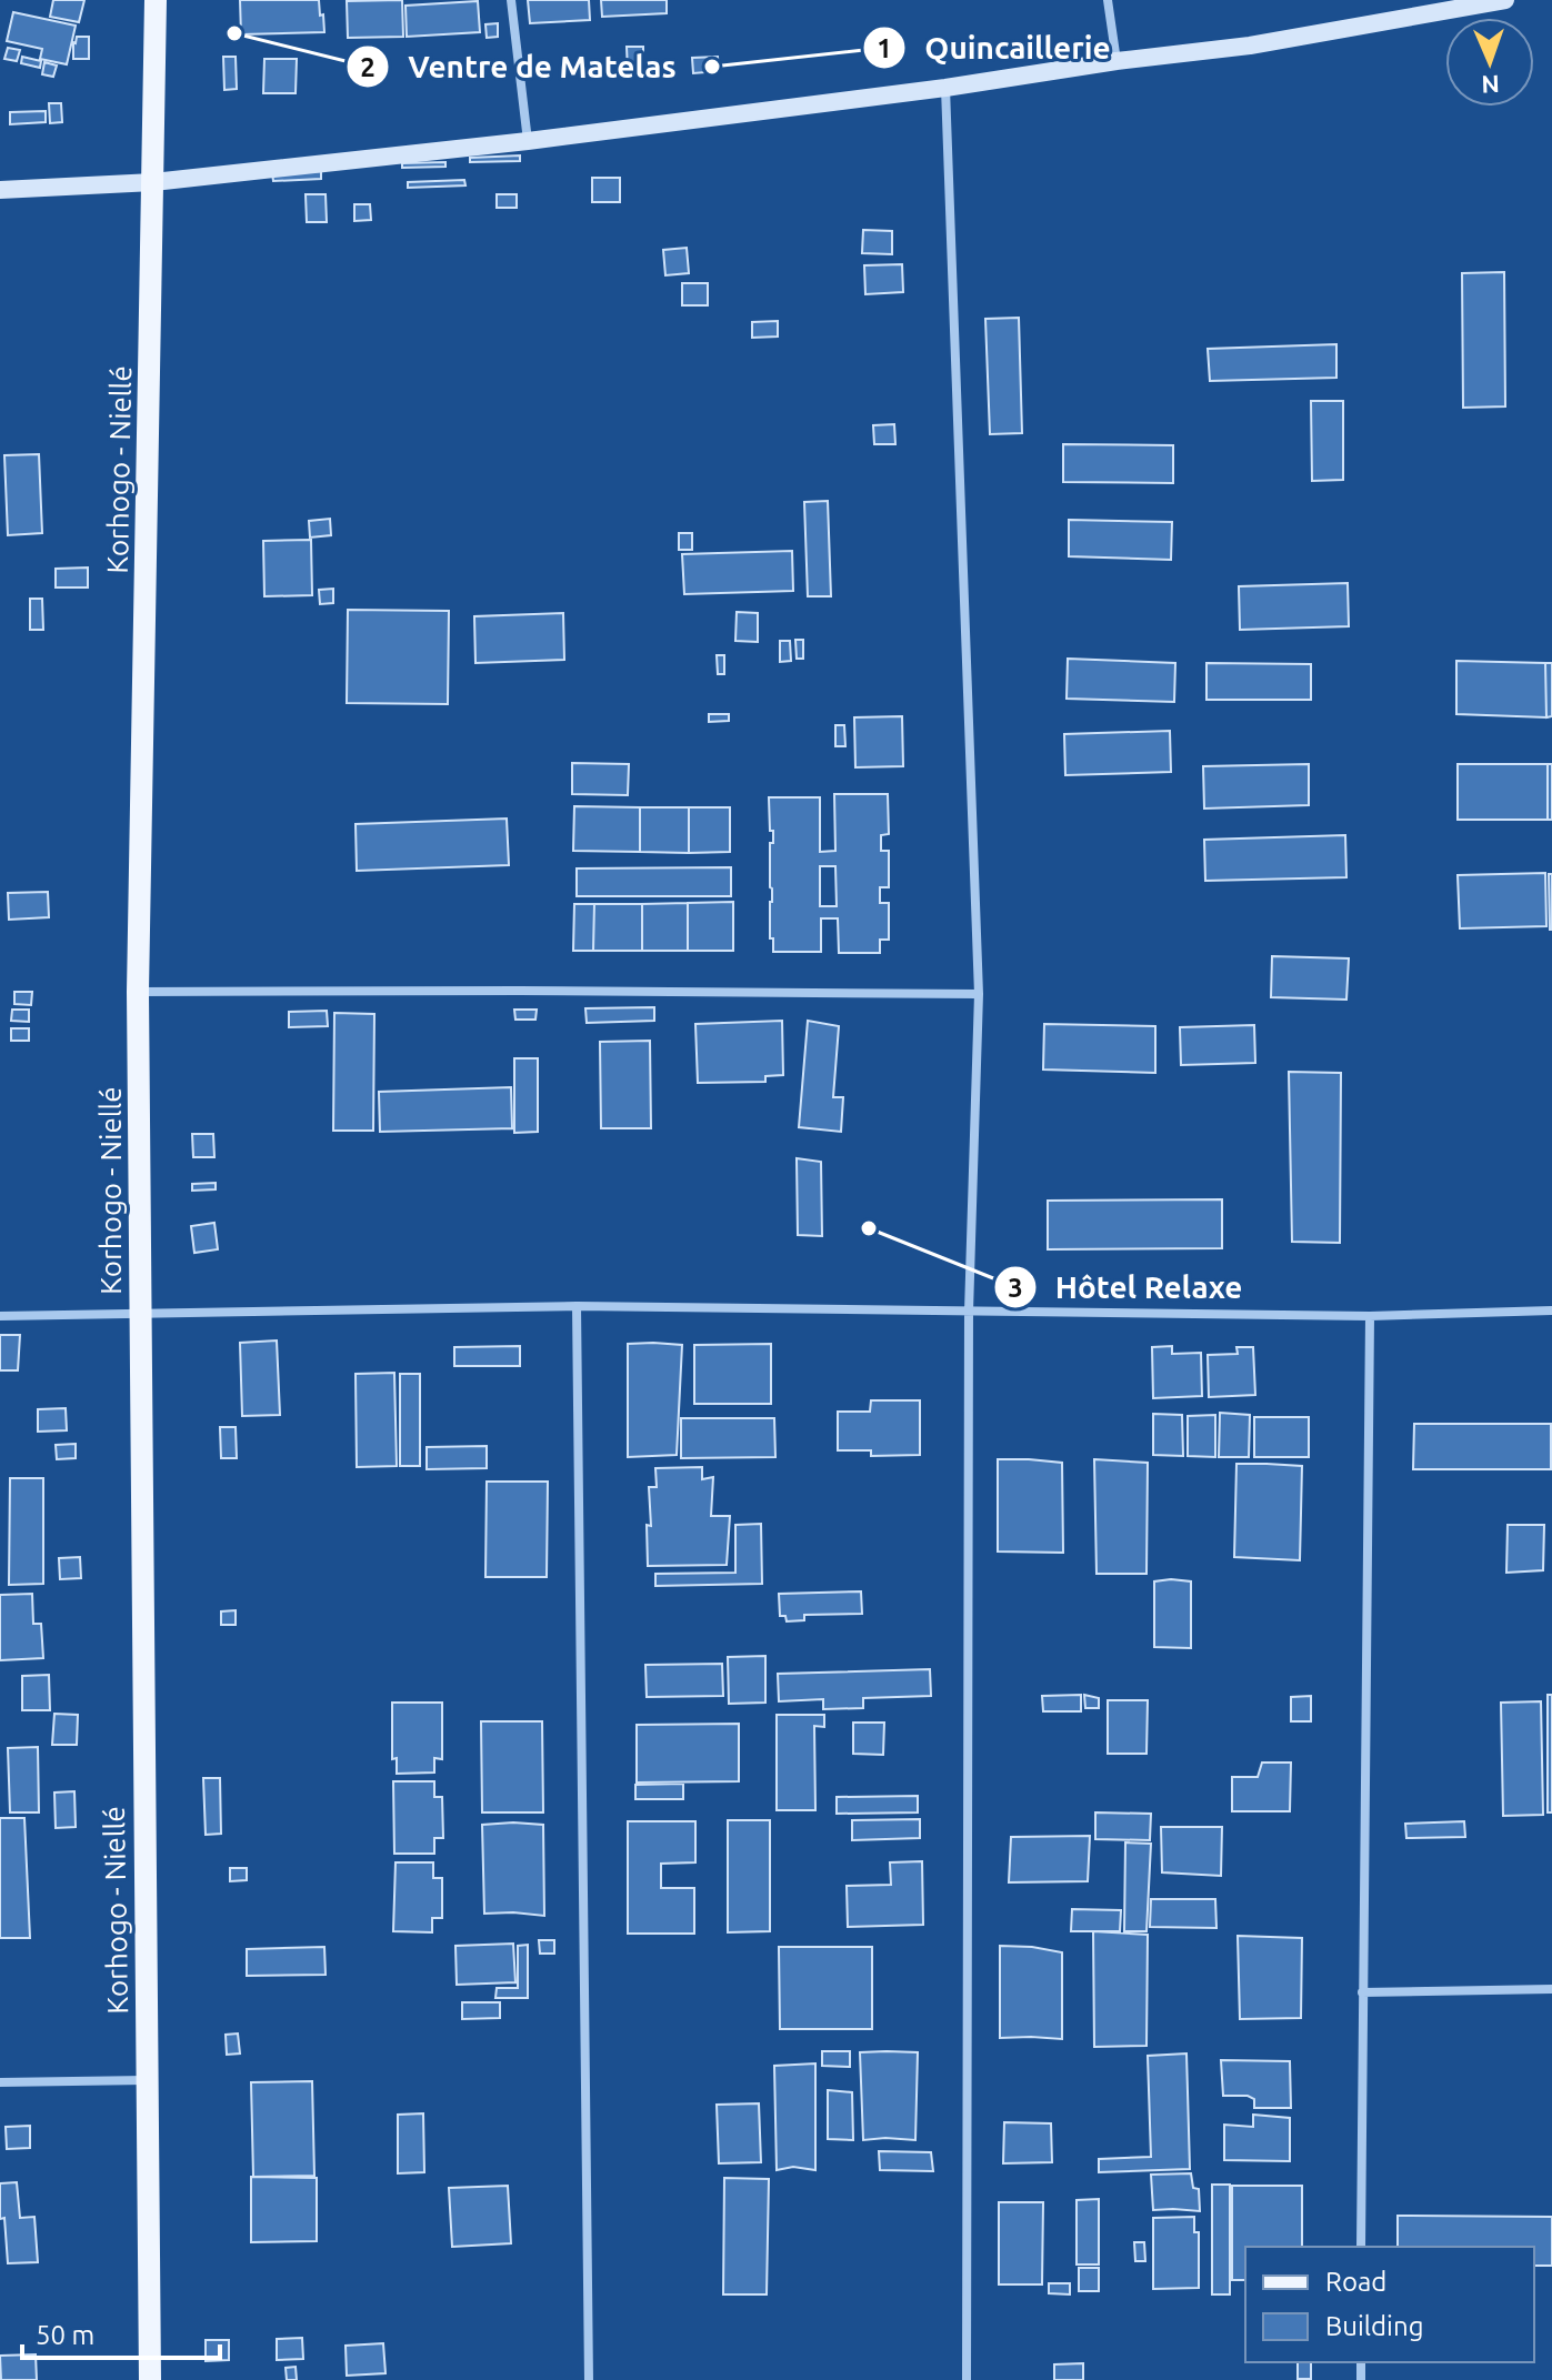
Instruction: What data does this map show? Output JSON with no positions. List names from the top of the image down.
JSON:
{
  "streets": {
    "main road": ["Korhogo - Niellé"]
  },
  "places": ["Ventre de Matelas", "Quincaillerie", "Hôtel Relaxe"],
  "legend": ["Road", "Building"],
  "scale_bar": "50 m",
  "north": "bottom"
}
